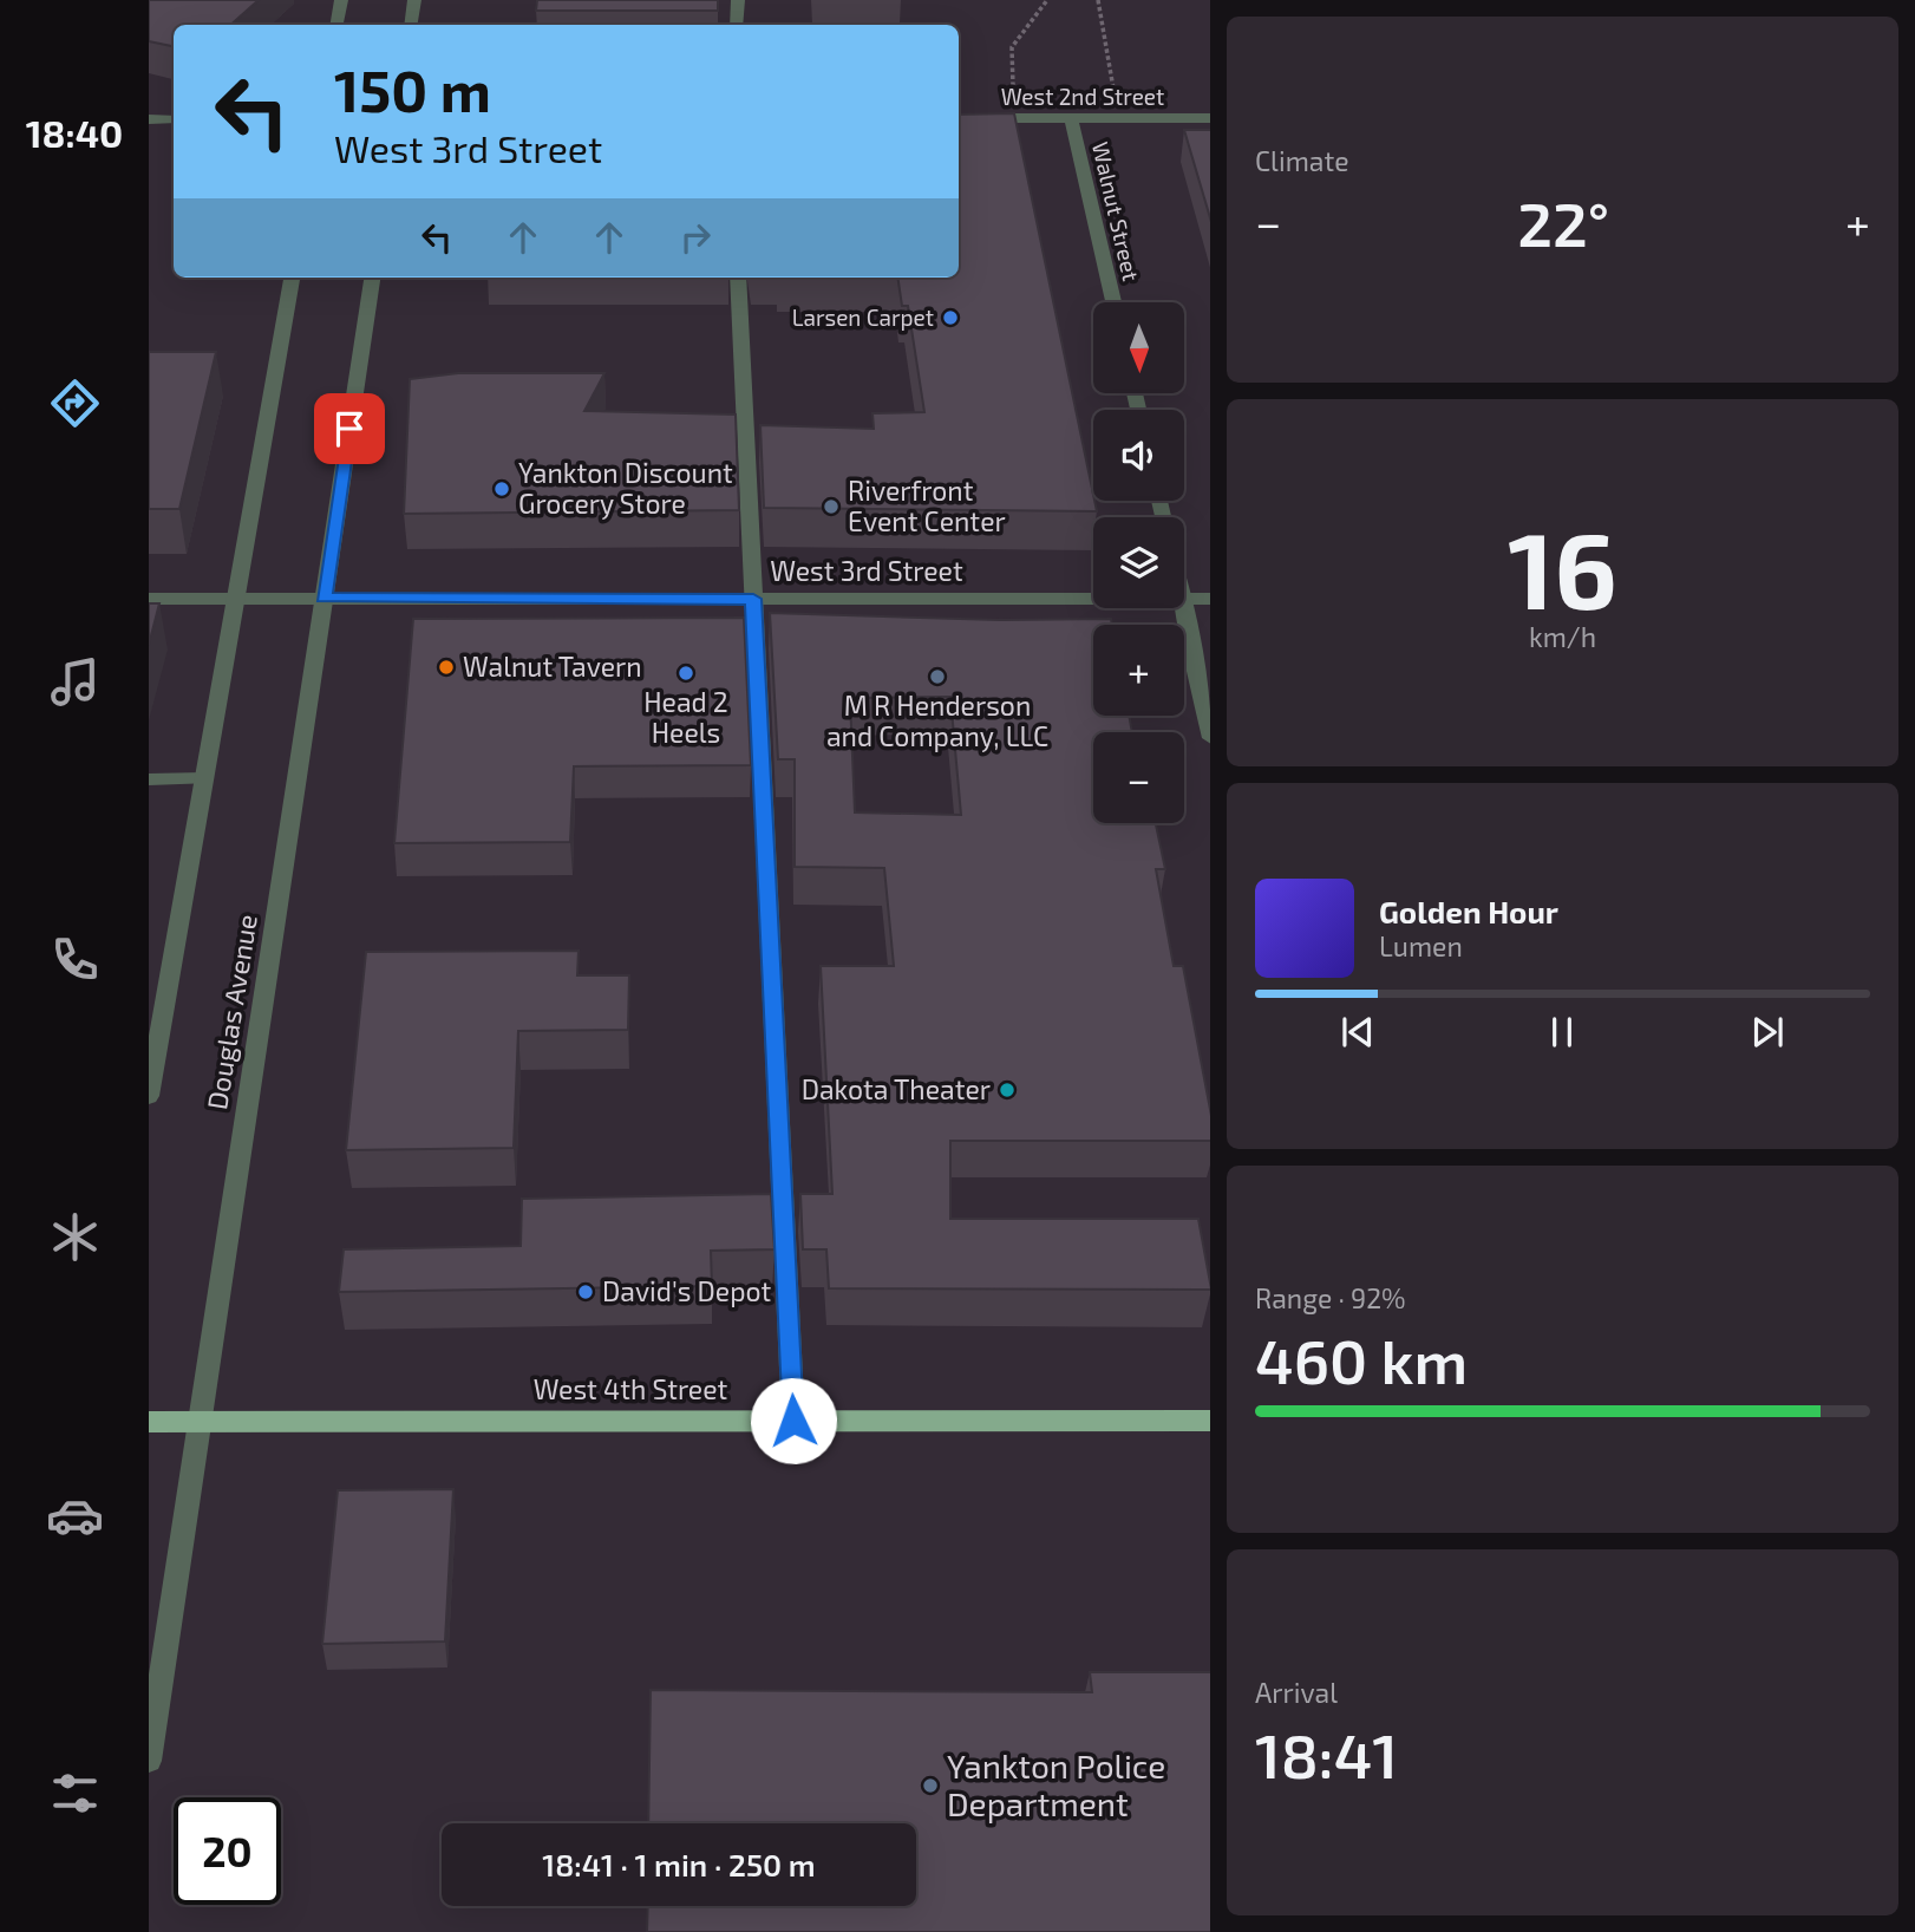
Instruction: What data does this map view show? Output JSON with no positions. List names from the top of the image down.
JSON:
{
  "streets": {
    "highway": ["West 4th Street"],
    "street": [
      "West 2nd Street",
      "Walnut Street",
      "West 3rd Street",
      "Douglas Avenue"
    ]
  },
  "crossings": [
    ["West 2nd Street", "Walnut Street"],
    ["West 3rd Street", "Douglas Avenue"],
    ["Douglas Avenue", "West 4th Street"]
  ],
  "places": [
    "Larsen Carpet",
    "Yankton Discount Grocery Store",
    "Riverfront Event Center",
    "Walnut Tavern",
    "Head 2 Heels",
    "M R Henderson and Company, LLC",
    "Dakota Theater",
    "David's Depot",
    "Yankton Police Department"
  ],
  "north": "bottom",
  "page": {
    "tabs": "18:40",
    "tile": [
      "Climate",
      ["16", "km/h"],
      ["Range · 92%", "460 km"],
      ["Arrival", "18:41"]
    ],
    "turn": ["150 m", "West 3rd Street"],
    "heat": ["−", "22°", "+"],
    "map_buttons": ["+", "−"],
    "song": ["Golden Hour", "Lumen"],
    "limit": "20",
    "trip": "18:41 · 1 min · 250 m"
  }
}
